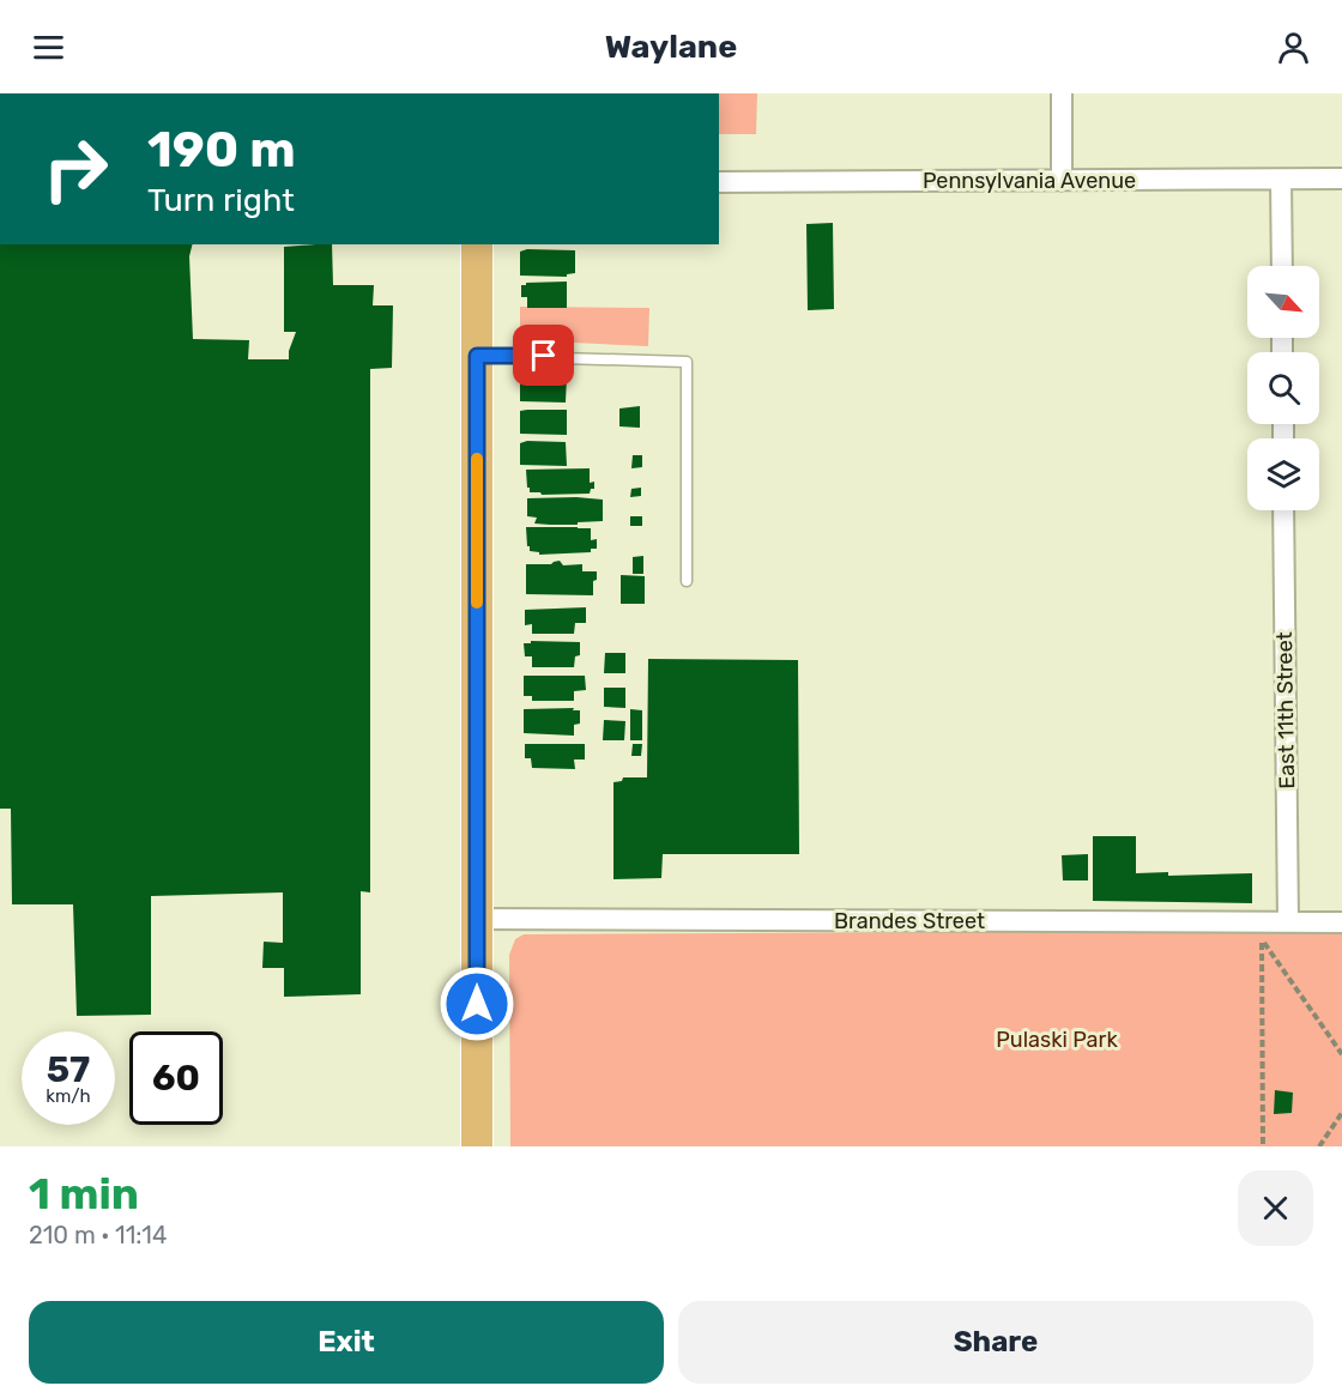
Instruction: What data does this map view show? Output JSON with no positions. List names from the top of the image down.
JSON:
{
  "streets": {
    "street": ["Pennsylvania Avenue", "East 11th Street", "Brandes Street"]
  },
  "crossings": [
    ["East 11th Street", "Brandes Street"]
  ],
  "parks": ["Pulaski Park"],
  "north": "bottom right",
  "page": {
    "header": "Waylane",
    "turn": ["190 m", "Turn right"],
    "speed": "57 km/h",
    "limit": "60",
    "heading": ["1 min", "210 m · 11:14"],
    "buttons": ["Exit", "Share"]
  }
}
